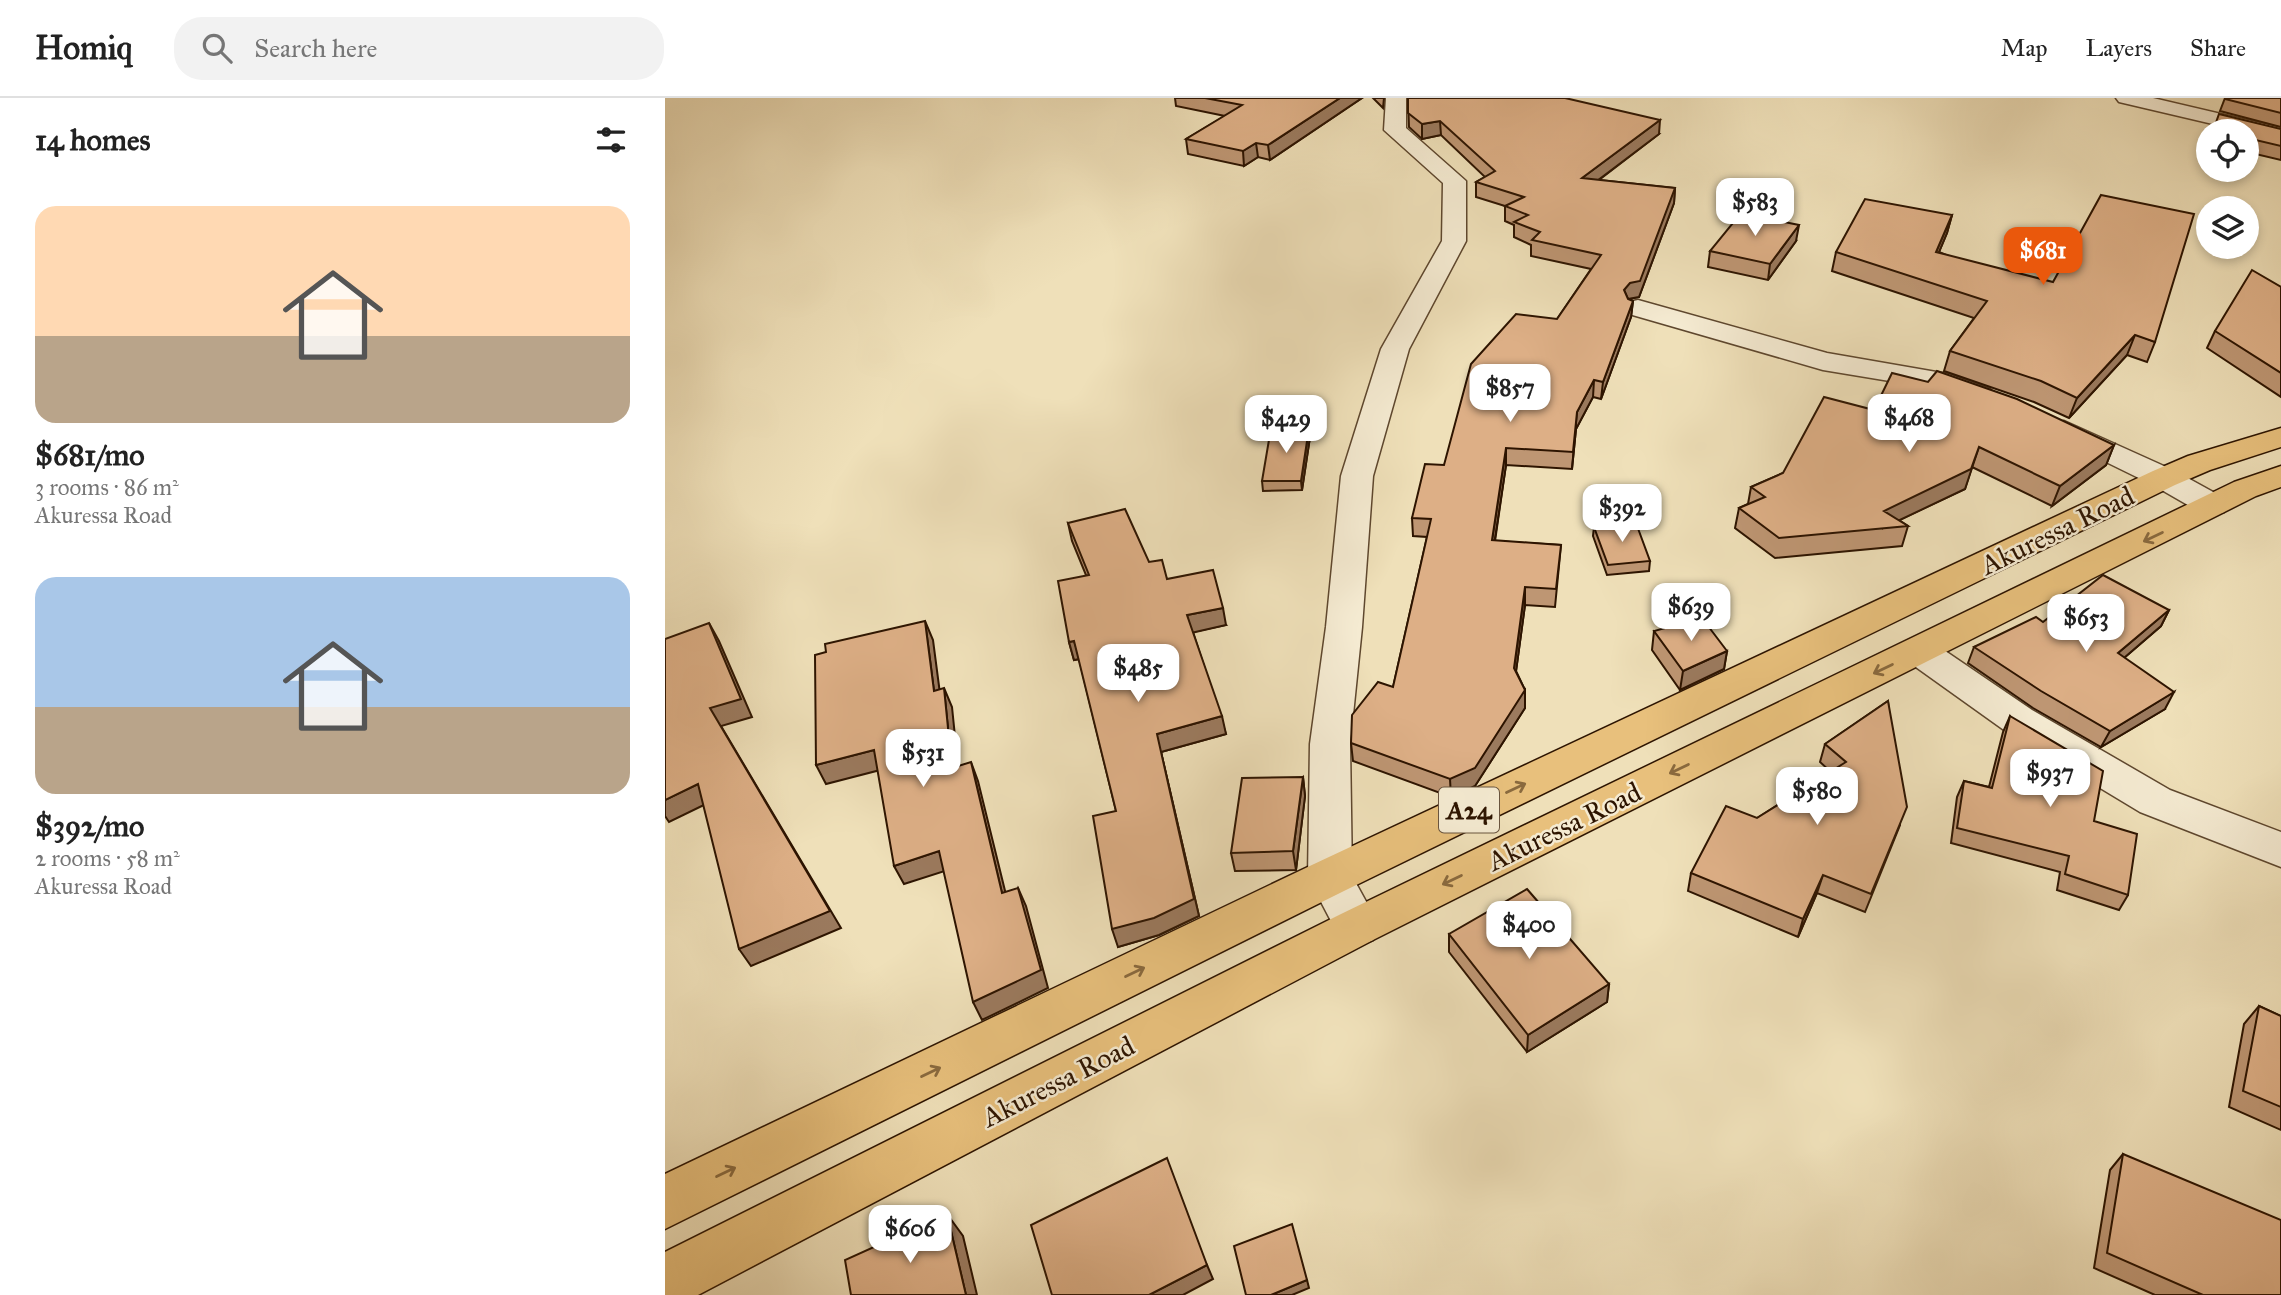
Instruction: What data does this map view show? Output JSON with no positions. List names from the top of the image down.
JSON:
{
  "streets": {
    "highway": ["Akuressa Road", "A24"]
  },
  "page": {
    "header": "Homiq",
    "search": "Search here",
    "nav": ["Map", "Layers", "Share"],
    "heading": "14 homes",
    "price": [
      "$583",
      "$681",
      "$857",
      "$468",
      "$429",
      "$392",
      "$639",
      "$653",
      "$485",
      "$531",
      "$937",
      "$580",
      "$400",
      "$606"
    ],
    "list": [
      {
        "name": "$681/mo",
        "note": "3 rooms · 86 m² · Akuressa Road"
      },
      {
        "name": "$392/mo",
        "note": "2 rooms · 58 m² · Akuressa Road"
      }
    ]
  }
}
